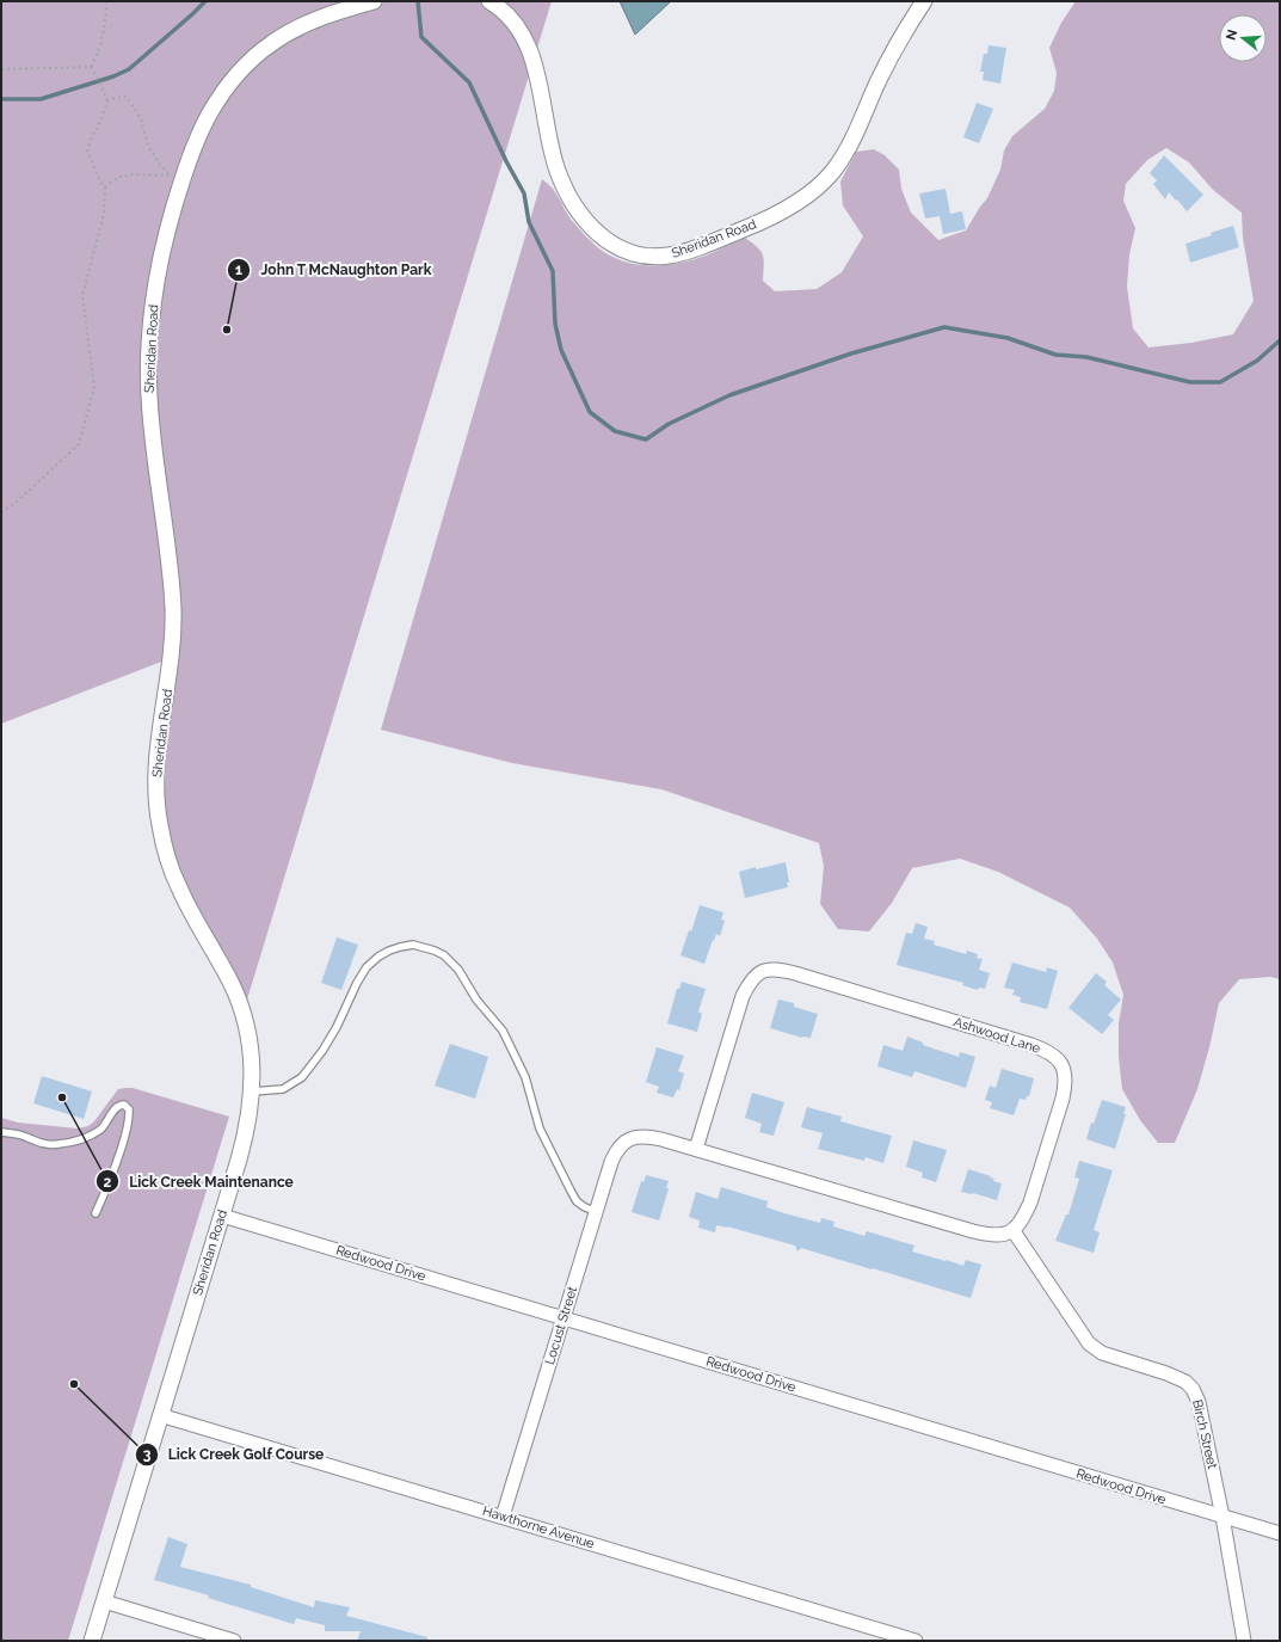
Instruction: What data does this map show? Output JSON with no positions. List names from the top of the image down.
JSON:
{
  "streets": {
    "street": [
      "Sheridan Road",
      "Ashwood Lane",
      "Redwood Drive",
      "Locust Street",
      "Birch Street",
      "Hawthorne Avenue"
    ]
  },
  "crossings": [
    ["Sheridan Road", "Redwood Drive"],
    ["Sheridan Road", "Hawthorne Avenue"],
    ["Ashwood Lane", "Locust Street"],
    ["Ashwood Lane", "Birch Street"],
    ["Redwood Drive", "Locust Street"],
    ["Redwood Drive", "Birch Street"],
    ["Locust Street", "Hawthorne Avenue"]
  ],
  "places": ["John T McNaughton Park", "Lick Creek Maintenance", "Lick Creek Golf Course"],
  "north": "left"
}
